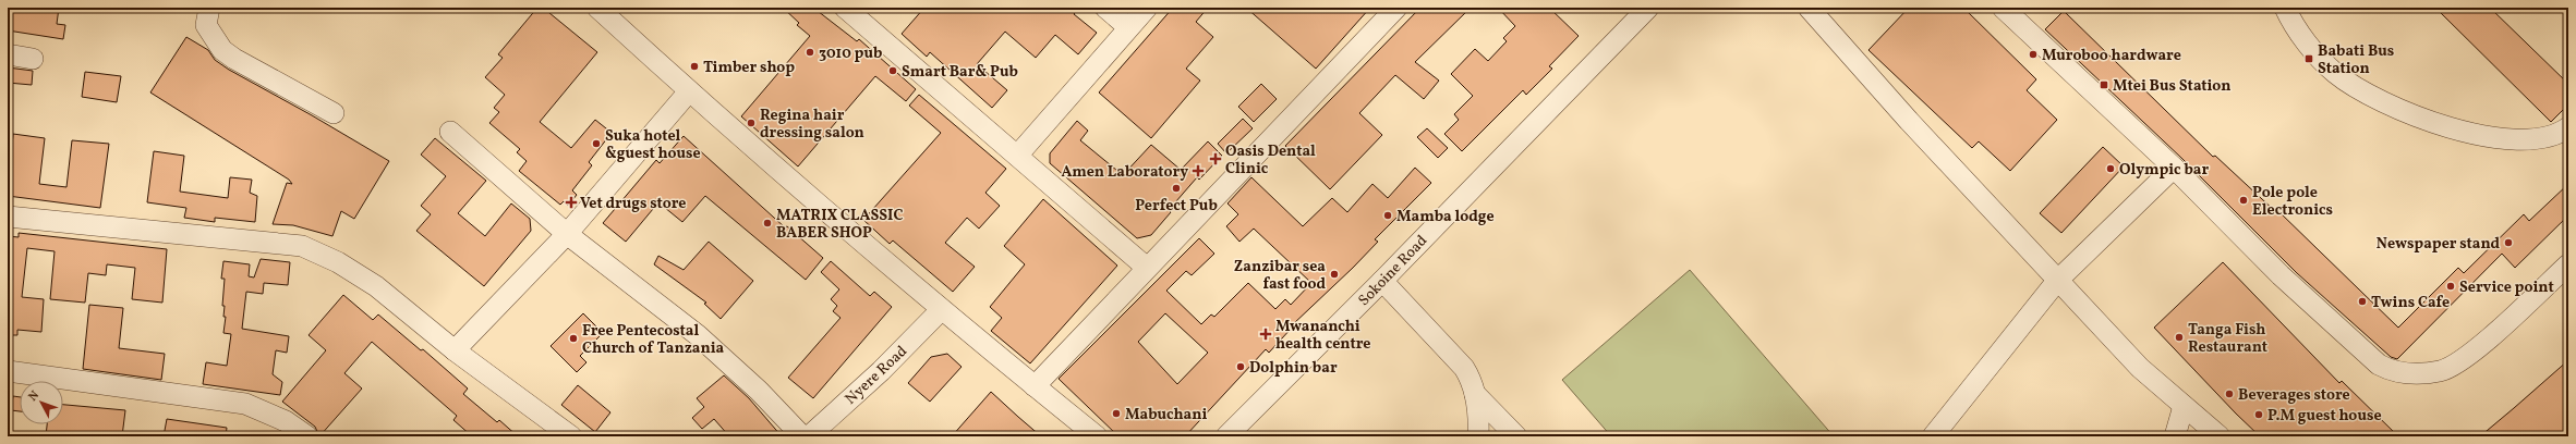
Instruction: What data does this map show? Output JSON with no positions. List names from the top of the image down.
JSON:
{
  "streets": {
    "street": ["Sokoine Road", "Nyere Road"]
  },
  "places": {
    "other": [
      "3010 pub",
      "Muroboo hardware",
      "Timber shop",
      "Smart Bar& Pub",
      "Regina hair dressing salon",
      "Suka hotel &guest house",
      "Olympic bar",
      "Perfect Pub",
      "Pole pole Electronics",
      "Mamba lodge",
      "MATRIX CLASSIC BABER SHOP",
      "Newspaper stand",
      "Zanzibar sea fast food",
      "Service point",
      "Twins Cafe",
      "Tanga Fish Restaurant",
      "Free Pentecostal Church of Tanzania",
      "Dolphin bar",
      "Beverages store",
      "Mabuchani",
      "P.M guest house"
    ],
    "transit": ["Babati Bus Station", "Mtei Bus Station"],
    "health": [
      "Oasis Dental Clinic",
      "Amen Laboratory",
      "Vet drugs store",
      "Mwananchi health centre"
    ]
  },
  "north": "top left"
}
